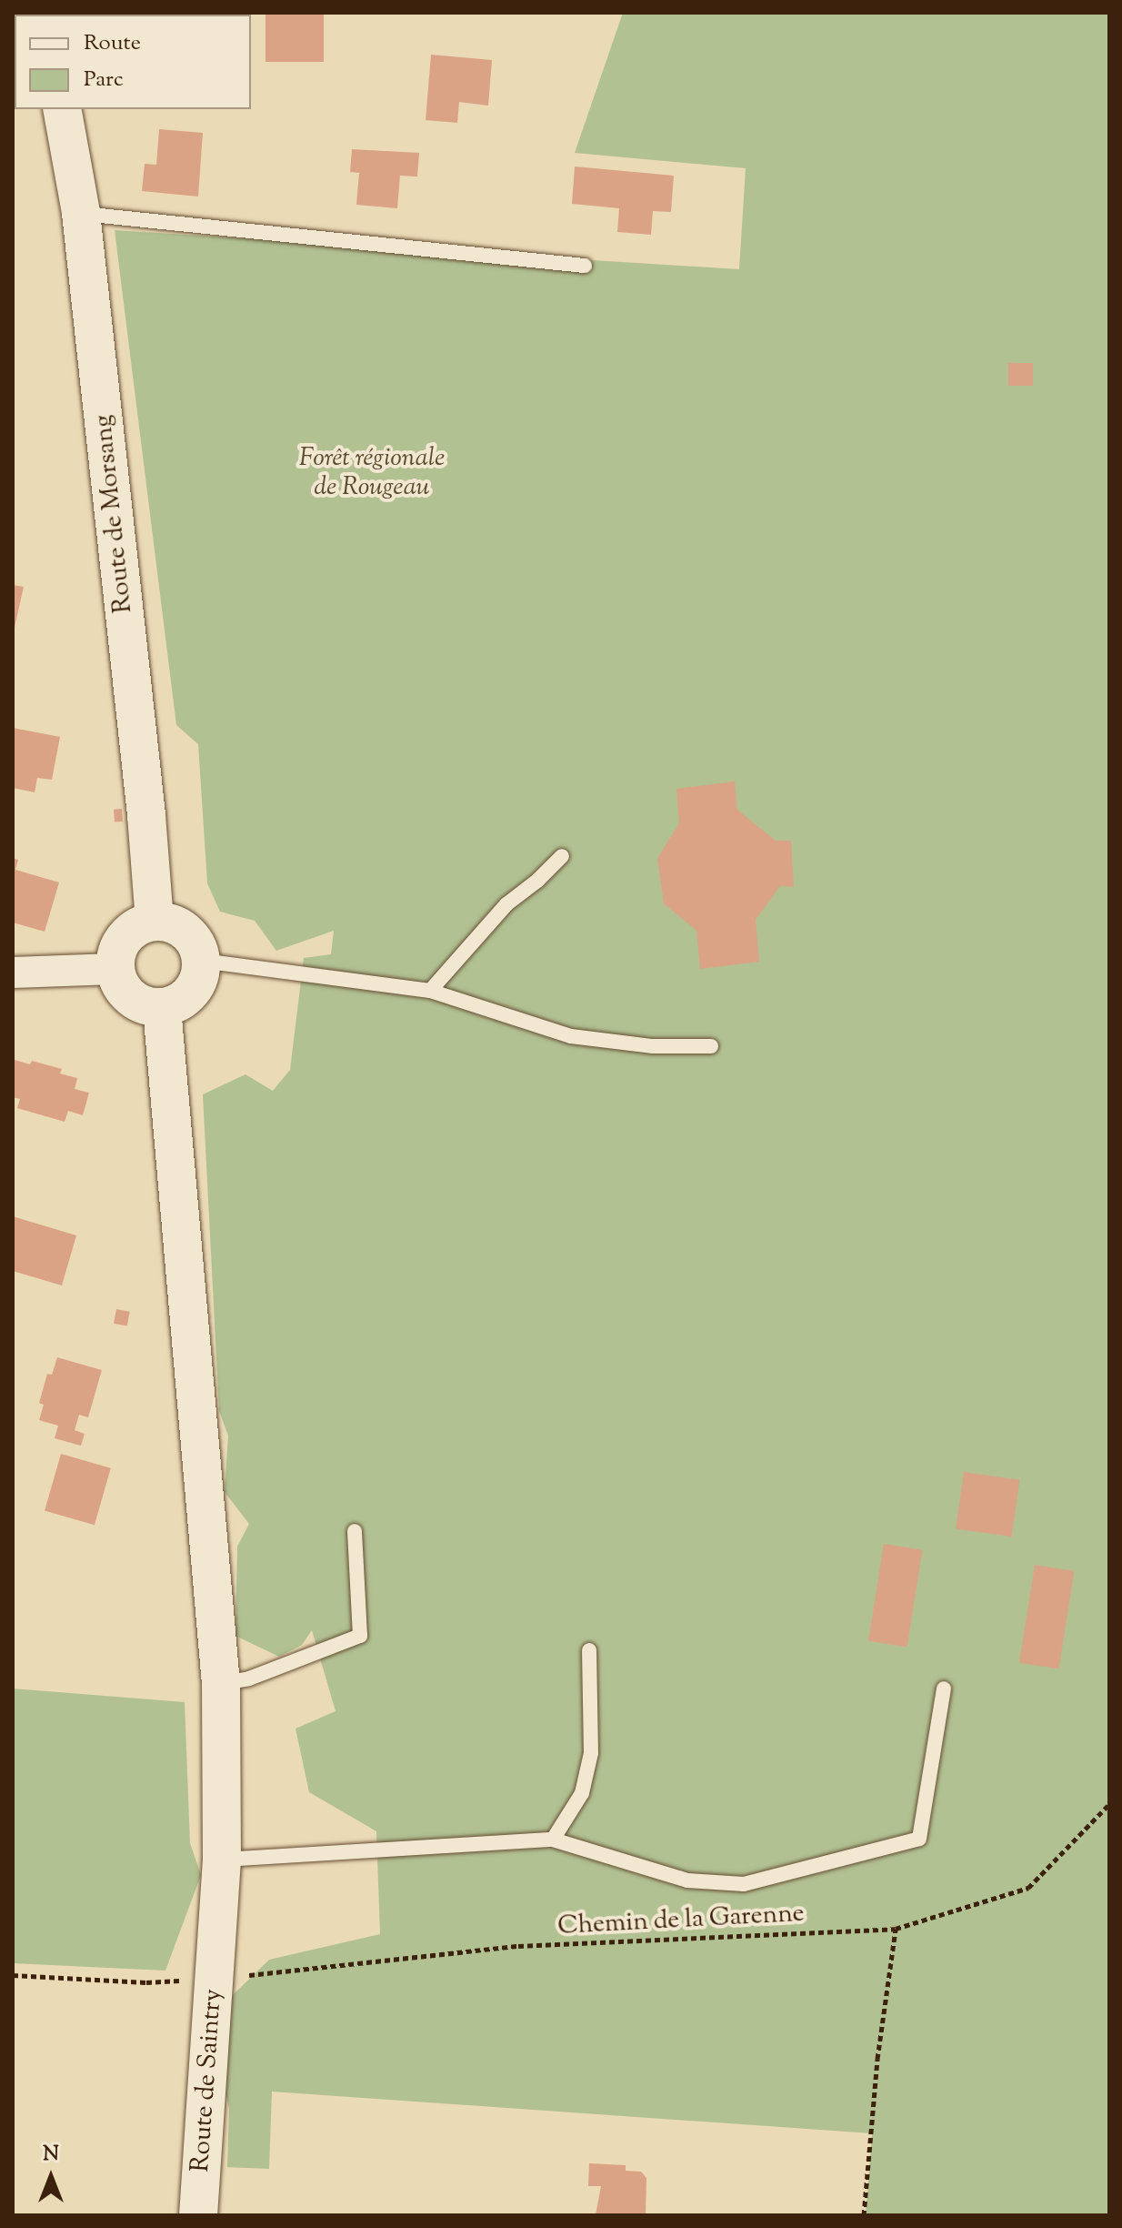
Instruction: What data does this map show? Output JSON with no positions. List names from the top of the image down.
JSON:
{
  "streets": {
    "street": ["Route de Morsang", "Route de Saintry"],
    "path": ["Chemin de la Garenne"]
  },
  "crossings": [
    ["Route de Morsang", "Route de Saintry"],
    ["Chemin de la Garenne", "Route de Saintry"]
  ],
  "parks": ["Forêt régionale de Rougeau"],
  "legend": ["Route", "Parc"],
  "north": "top"
}
